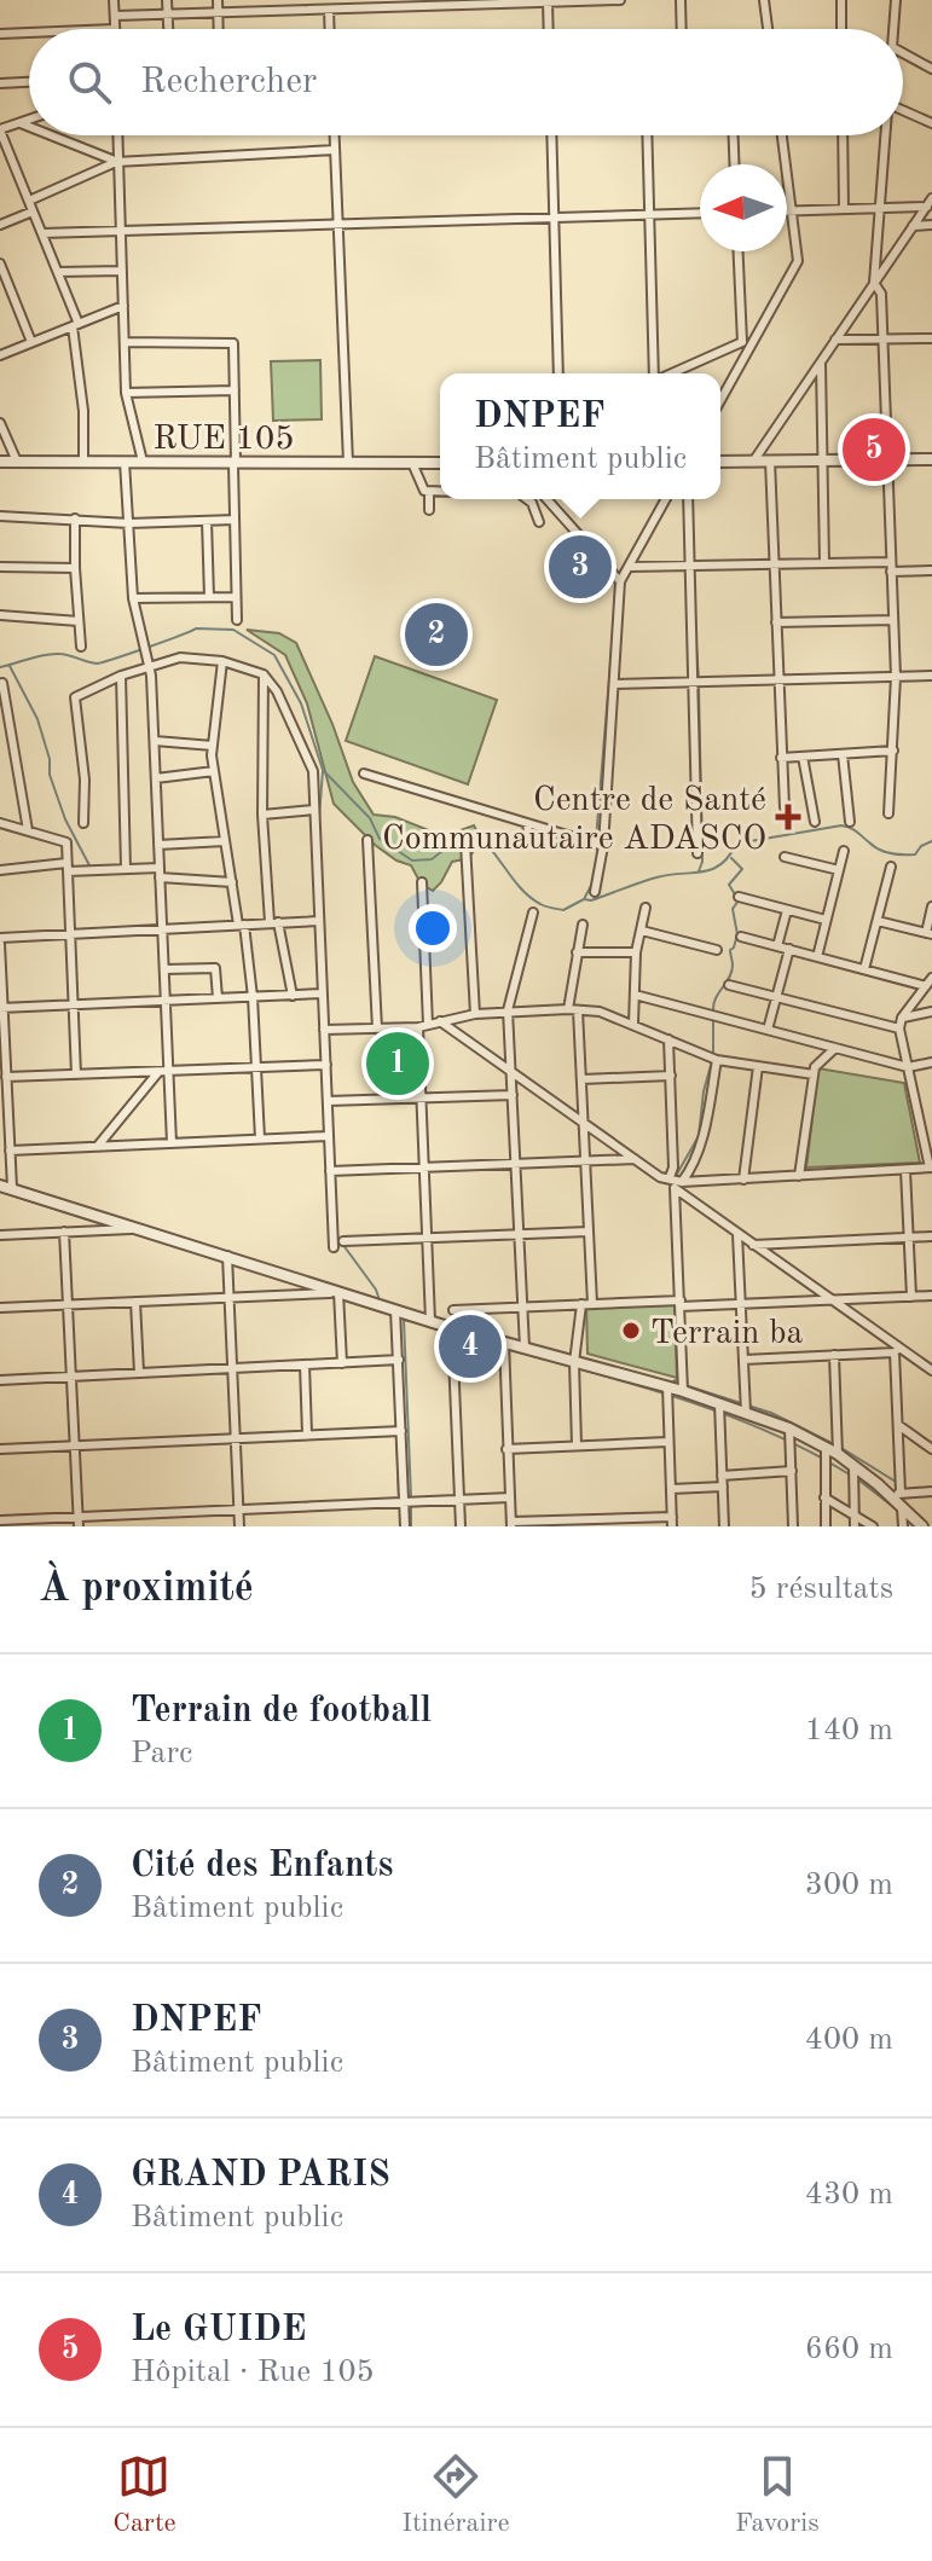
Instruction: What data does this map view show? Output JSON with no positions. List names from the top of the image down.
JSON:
{
  "streets": {
    "street": ["RUE 105"]
  },
  "places": {
    "health": ["Centre de Santé Communautaire ADASCO"],
    "other": ["Terrain ba"]
  },
  "north": "left",
  "page": {
    "search": "Rechercher",
    "popup": ["DNPEF", "Bâtiment public"],
    "pins": [
      "5",
      "3",
      "2",
      "1",
      "4"
    ],
    "heading": ["À proximité", "5 résultats"],
    "list": [
      {
        "mark": "1",
        "name": "Terrain de football",
        "note": "Parc",
        "value": "140 m"
      },
      {
        "mark": "2",
        "name": "Cité des Enfants",
        "note": "Bâtiment public",
        "value": "300 m"
      },
      {
        "mark": "3",
        "name": "DNPEF",
        "note": "Bâtiment public",
        "value": "400 m"
      },
      {
        "mark": "4",
        "name": "GRAND PARIS",
        "note": "Bâtiment public",
        "value": "430 m"
      },
      {
        "mark": "5",
        "name": "Le GUIDE",
        "note": "Hôpital · Rue 105",
        "value": "660 m"
      }
    ],
    "nav": ["Carte", "Itinéraire", "Favoris"]
  }
}
